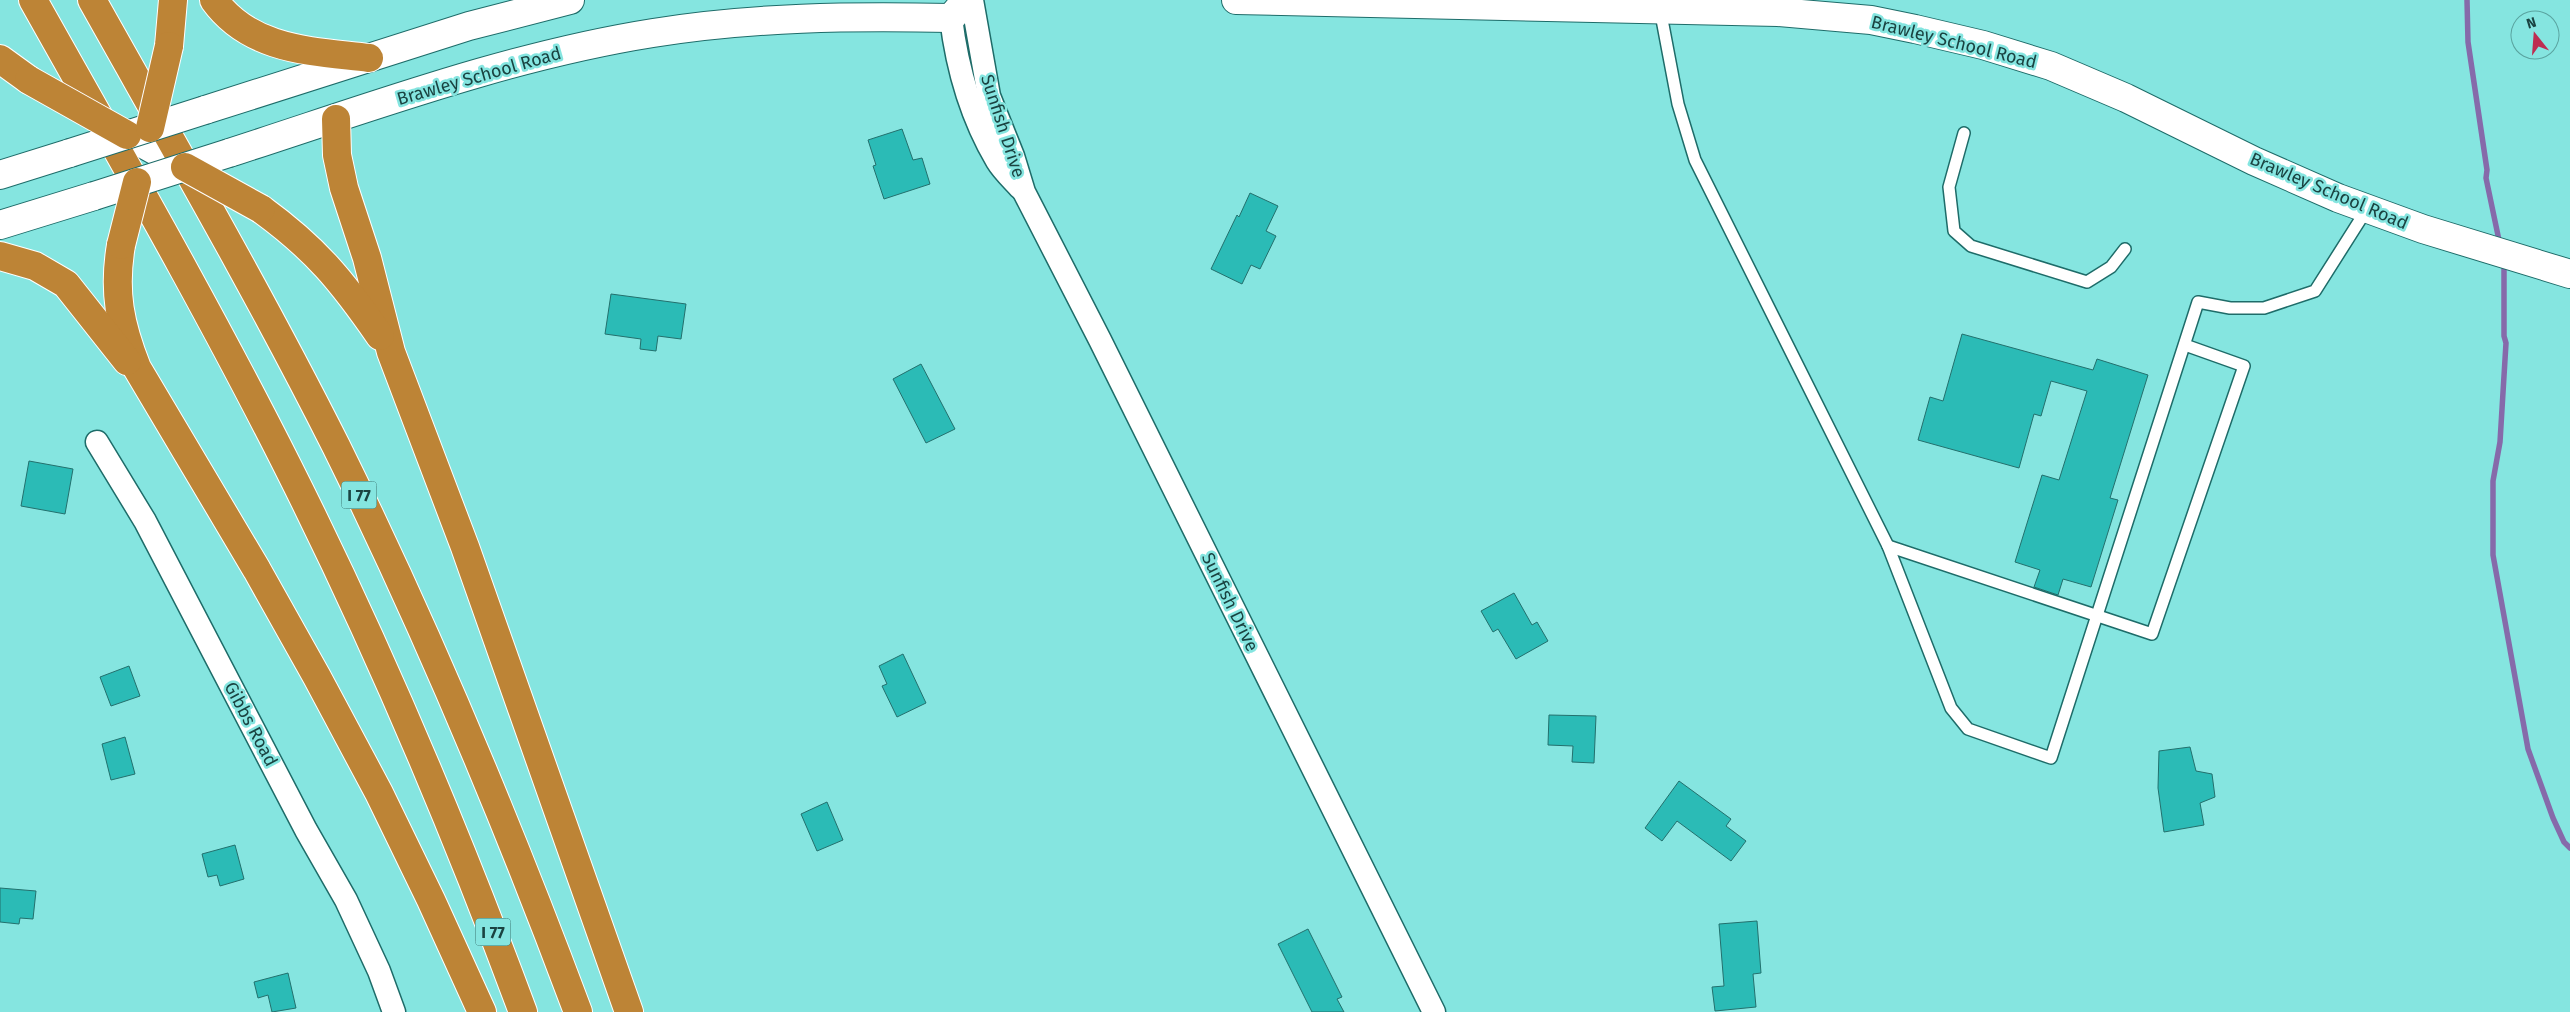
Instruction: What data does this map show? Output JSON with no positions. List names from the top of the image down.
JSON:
{
  "streets": {
    "highway": ["I 77"],
    "main road": ["Brawley School Road"],
    "street": ["Sunfish Drive", "Gibbs Road"]
  },
  "crossings": [
    ["Brawley School Road", "Sunfish Drive"]
  ],
  "north": "top"
}
